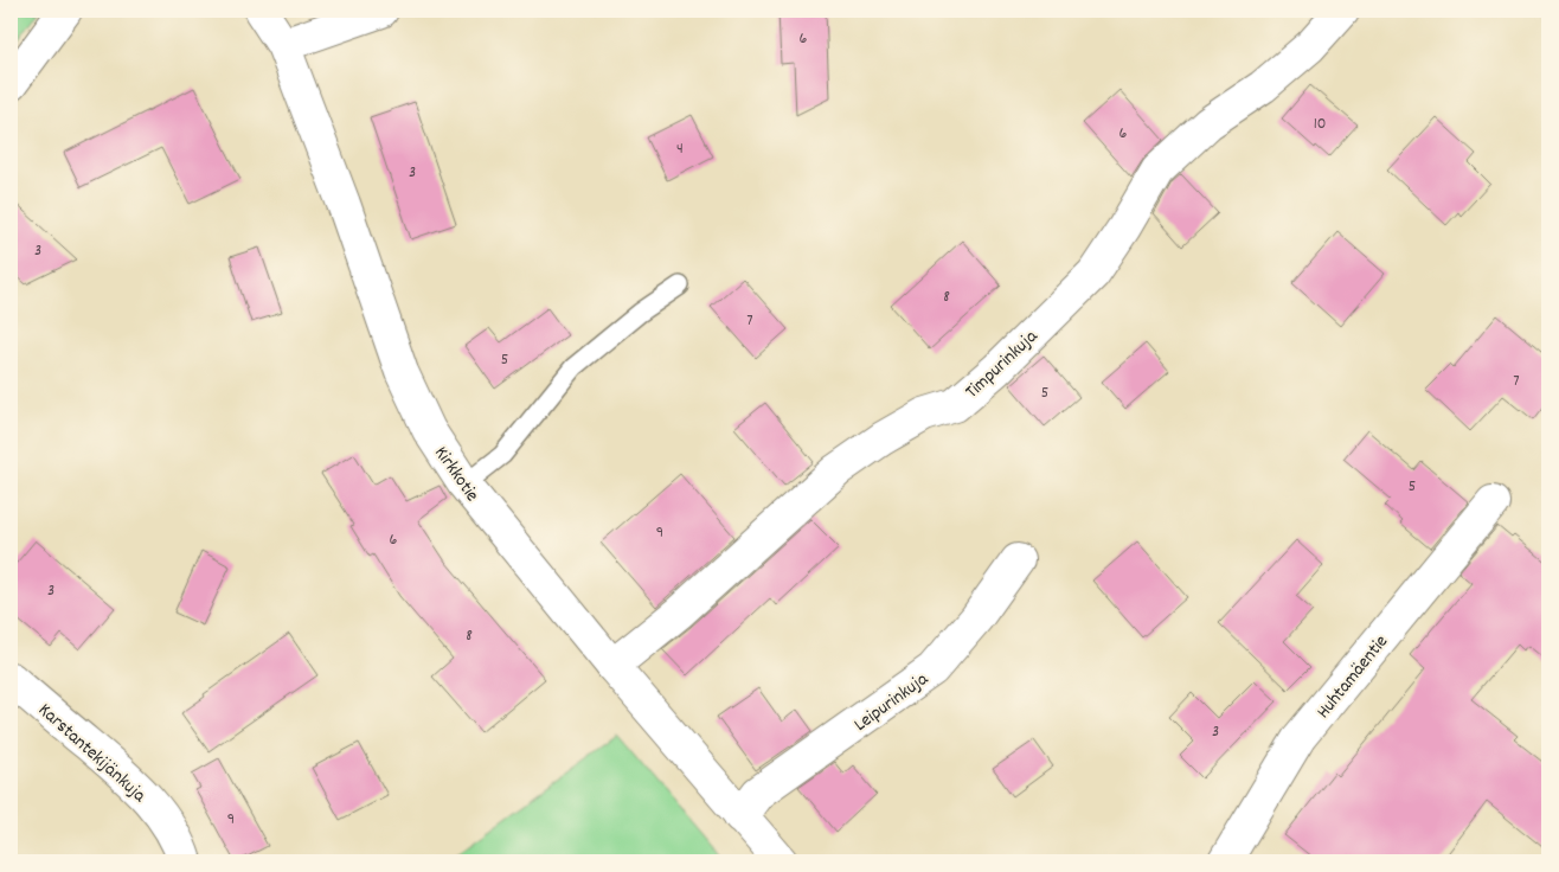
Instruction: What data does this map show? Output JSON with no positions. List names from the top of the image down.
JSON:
{
  "streets": {
    "street": [
      "Timpurinkuja",
      "Kirkkotie",
      "Huhtamäentie",
      "Leipurinkuja",
      "Karstantekijänkuja"
    ]
  },
  "crossings": [
    ["Timpurinkuja", "Kirkkotie"],
    ["Kirkkotie", "Leipurinkuja"]
  ],
  "house_numbers": [
    "6",
    "10",
    "6",
    "4",
    "3",
    "3",
    "8",
    "7",
    "5",
    "7",
    "5",
    "5",
    "9",
    "6",
    "3",
    "8",
    "3",
    "9"
  ]
}
